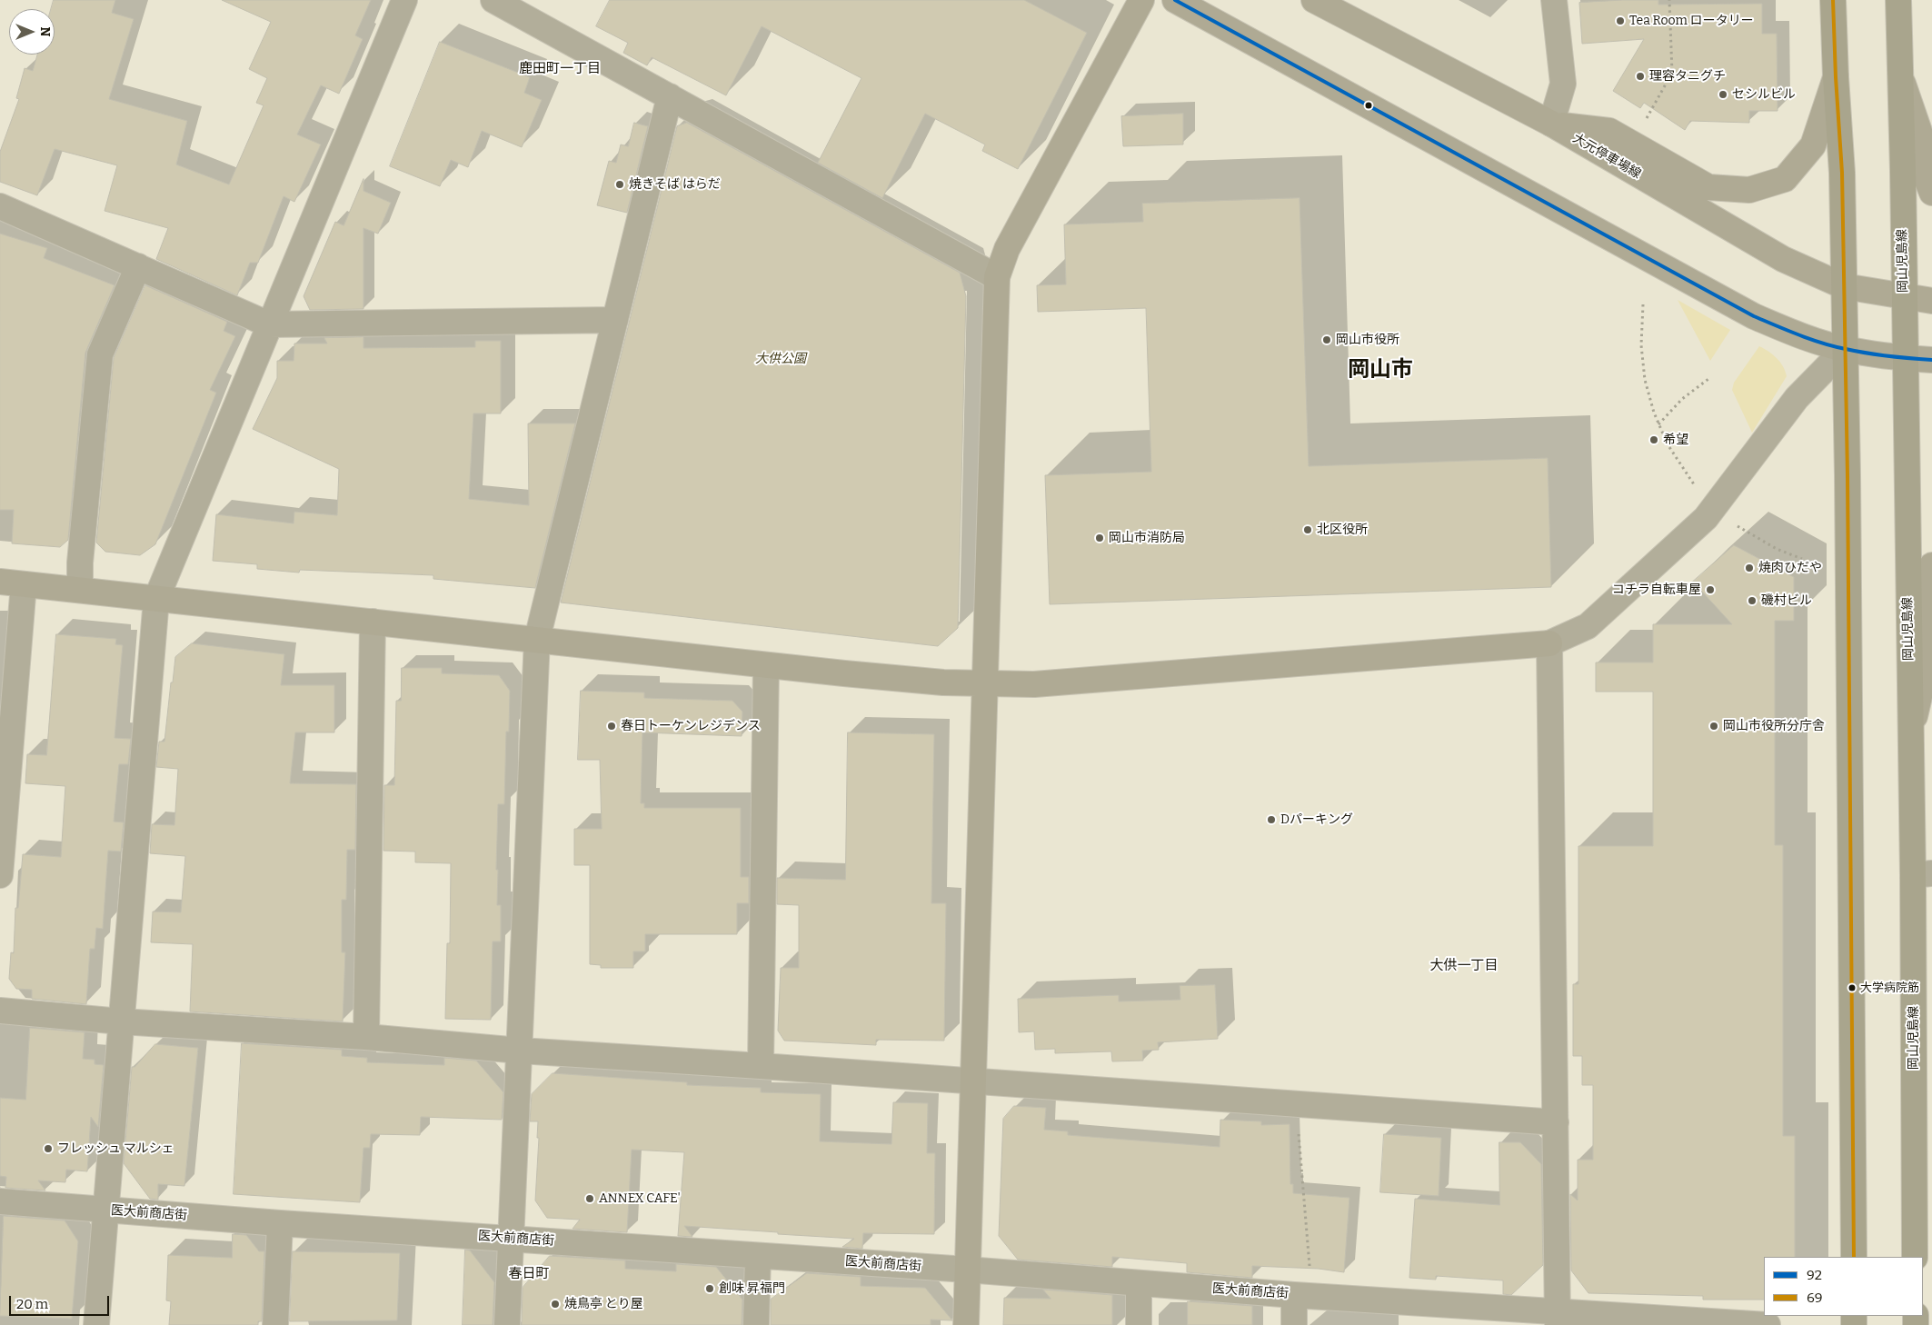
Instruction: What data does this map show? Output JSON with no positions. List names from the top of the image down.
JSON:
{
  "streets": {
    "main road": ["岡山児島線"],
    "street": ["大元停車場線", "医大前商店街"]
  },
  "crossings": [
    ["大元停車場線", "岡山児島線"]
  ],
  "districts": [
    "鹿田町一丁目",
    "岡山市",
    "大供一丁目",
    "春日町"
  ],
  "parks": ["大供公園"],
  "places": [
    "Tea Room ロータリー",
    "理容タニグチ",
    "セシルビル",
    "焼きそば はらだ",
    "岡山市役所",
    "希望",
    "北区役所",
    "岡山市消防局",
    "焼肉ひだや",
    "コチラ自転車屋",
    "磯村ビル",
    "春日トーケンレジデンス",
    "岡山市役所分庁舎",
    "Dパーキング",
    "大学病院筋",
    "フレッシュ マルシェ",
    "ANNEX CAFE'",
    "創味 昇福門",
    "焼鳥亭 とり屋"
  ],
  "lines": ["transit line 92", "transit line 69"],
  "legend": ["92", "69"],
  "scale_bar": "20 m",
  "north": "right"
}
